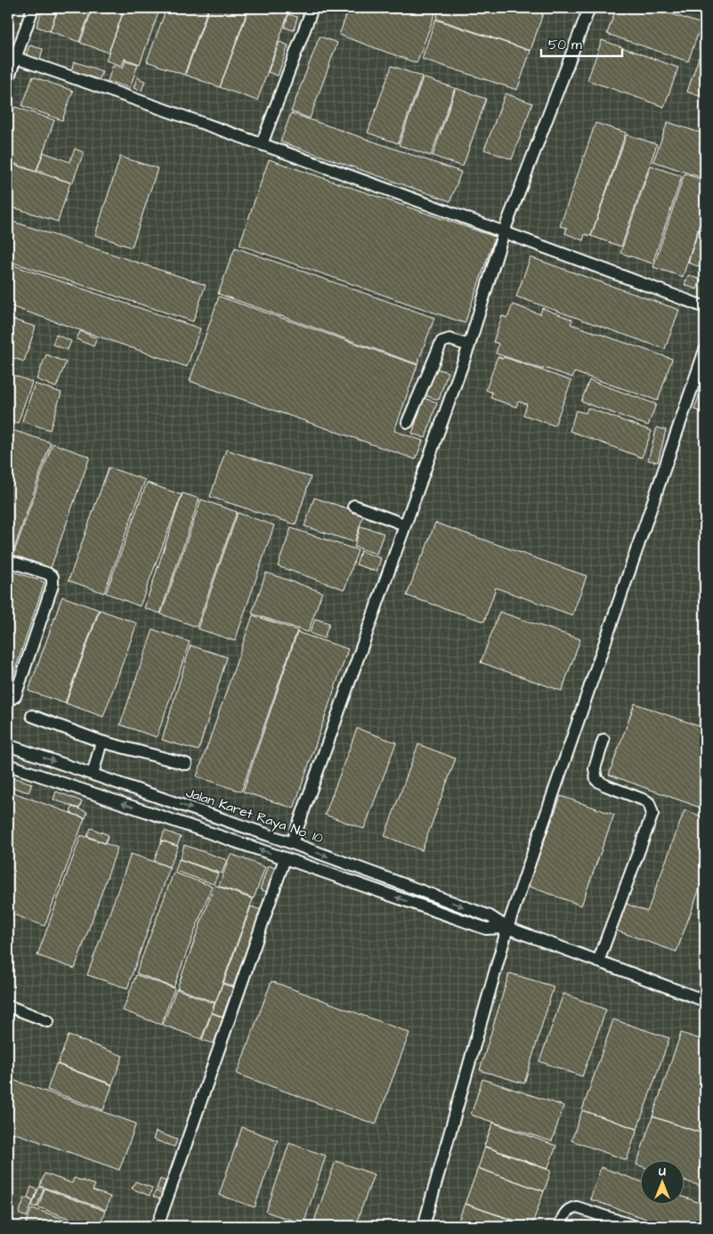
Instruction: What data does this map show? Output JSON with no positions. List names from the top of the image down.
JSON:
{
  "streets": {
    "street": ["Jalan Karet Raya No. 10"]
  },
  "scale_bar": "50 m",
  "north": "top"
}
